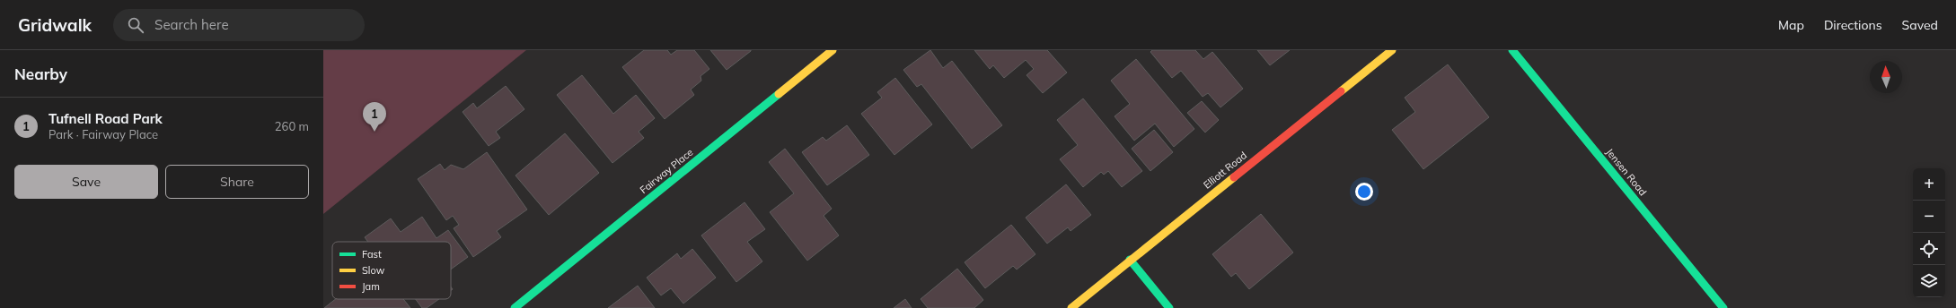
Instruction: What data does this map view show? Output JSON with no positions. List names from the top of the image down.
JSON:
{
  "streets": {
    "street": ["Elliott Road", "Fairway Place", "Jensen Road"]
  },
  "legend": ["Fast", "Slow", "Jam"],
  "north": "top",
  "page": {
    "header": "Gridwalk",
    "search": "Search here",
    "nav": ["Map", "Directions", "Saved"],
    "heading": "Nearby",
    "list": [
      {
        "mark": "1",
        "name": "Tufnell Road Park",
        "note": "Park · Fairway Place",
        "value": "260 m"
      }
    ],
    "pins": "1",
    "buttons": ["Save", "Share"],
    "map_buttons": ["+", "−"]
  }
}
